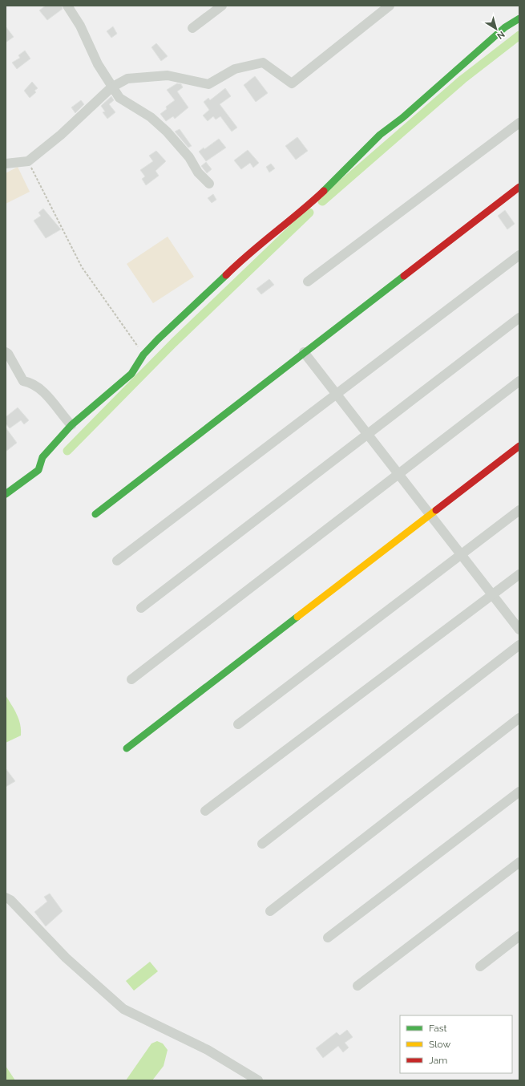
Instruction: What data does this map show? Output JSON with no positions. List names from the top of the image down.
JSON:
{
  "legend": ["Fast", "Slow", "Jam"],
  "north": "bottom right"
}
